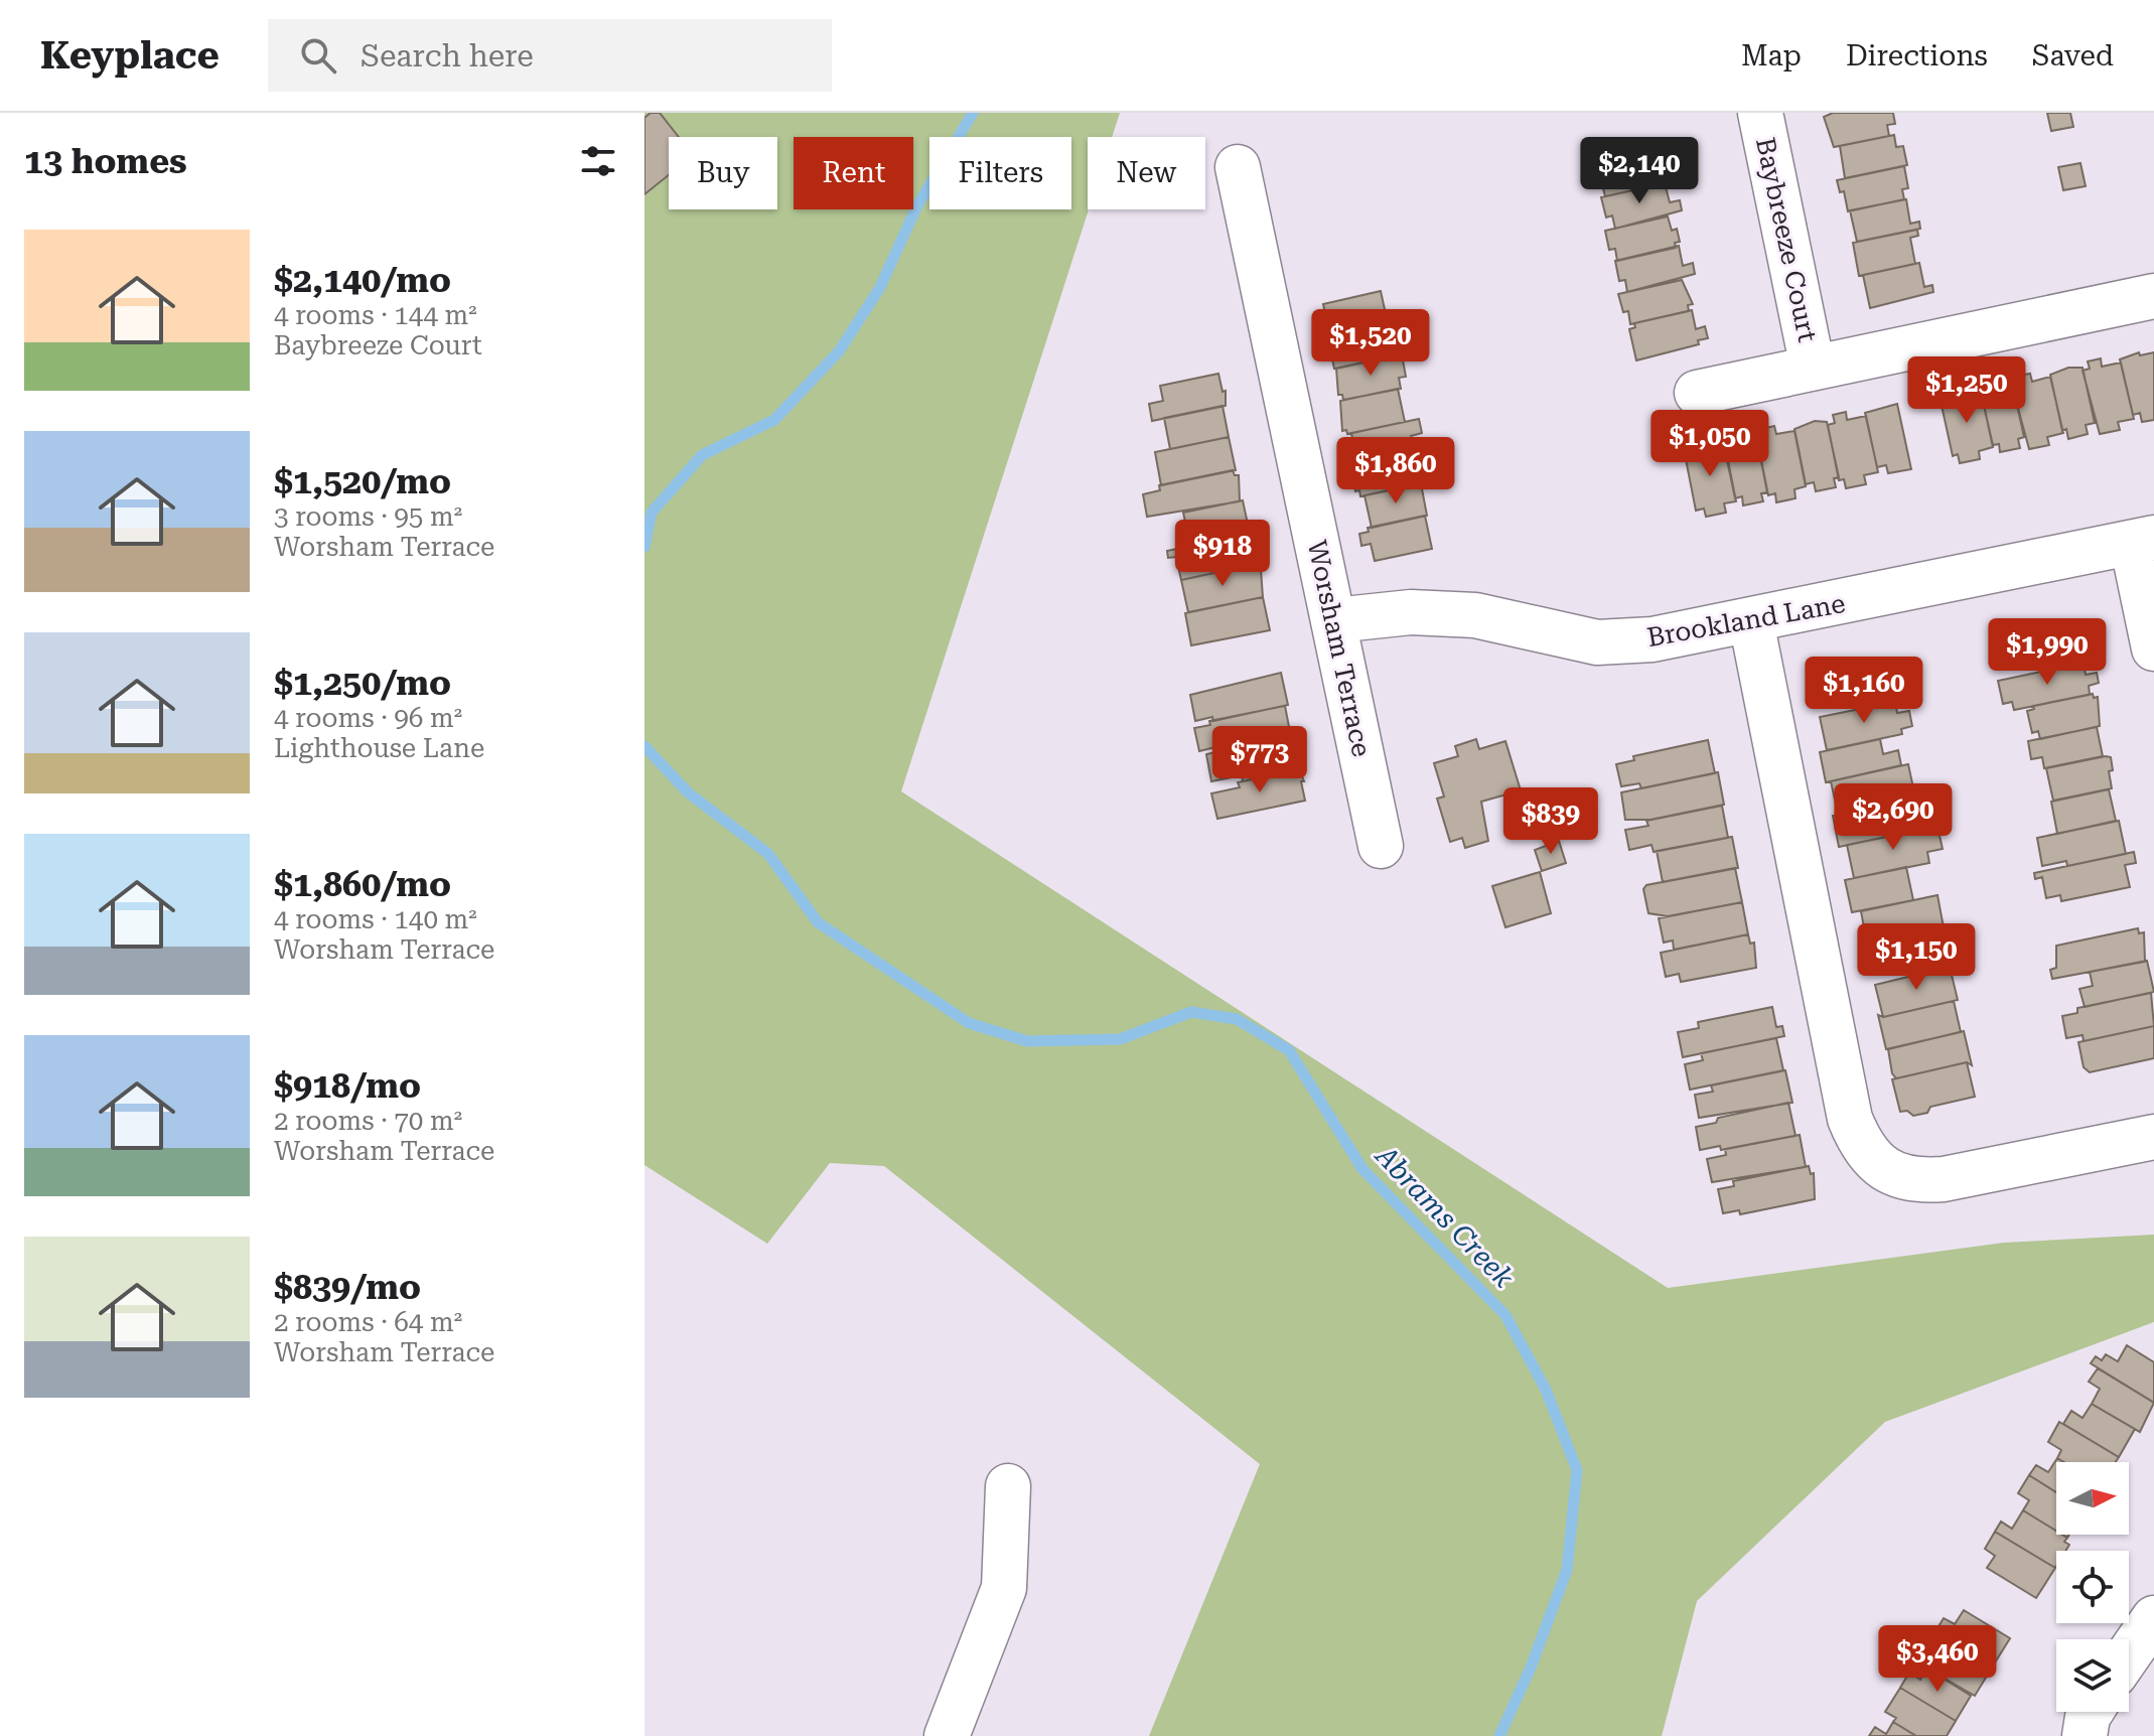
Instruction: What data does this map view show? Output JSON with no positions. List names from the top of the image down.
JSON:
{
  "streets": {
    "street": ["Baybreeze Court", "Brookland Lane", "Worsham Terrace"]
  },
  "crossings": [
    ["Brookland Lane", "Worsham Terrace"]
  ],
  "water": ["Abrams Creek"],
  "north": "right",
  "page": {
    "header": "Keyplace",
    "search": "Search here",
    "nav": ["Map", "Directions", "Saved"],
    "heading": "13 homes",
    "price": [
      "$2,140",
      "$1,520",
      "$1,250",
      "$1,050",
      "$1,860",
      "$918",
      "$1,990",
      "$1,160",
      "$773",
      "$2,690",
      "$839",
      "$1,150",
      "$3,460"
    ],
    "chip": [
      "Buy",
      "Rent",
      "Filters",
      "New"
    ],
    "list": [
      {
        "name": "$2,140/mo",
        "note": "4 rooms · 144 m² · Baybreeze Court"
      },
      {
        "name": "$1,520/mo",
        "note": "3 rooms · 95 m² · Worsham Terrace"
      },
      {
        "name": "$1,250/mo",
        "note": "4 rooms · 96 m² · Lighthouse Lane"
      },
      {
        "name": "$1,860/mo",
        "note": "4 rooms · 140 m² · Worsham Terrace"
      },
      {
        "name": "$918/mo",
        "note": "2 rooms · 70 m² · Worsham Terrace"
      },
      {
        "name": "$839/mo",
        "note": "2 rooms · 64 m² · Worsham Terrace"
      }
    ]
  }
}
